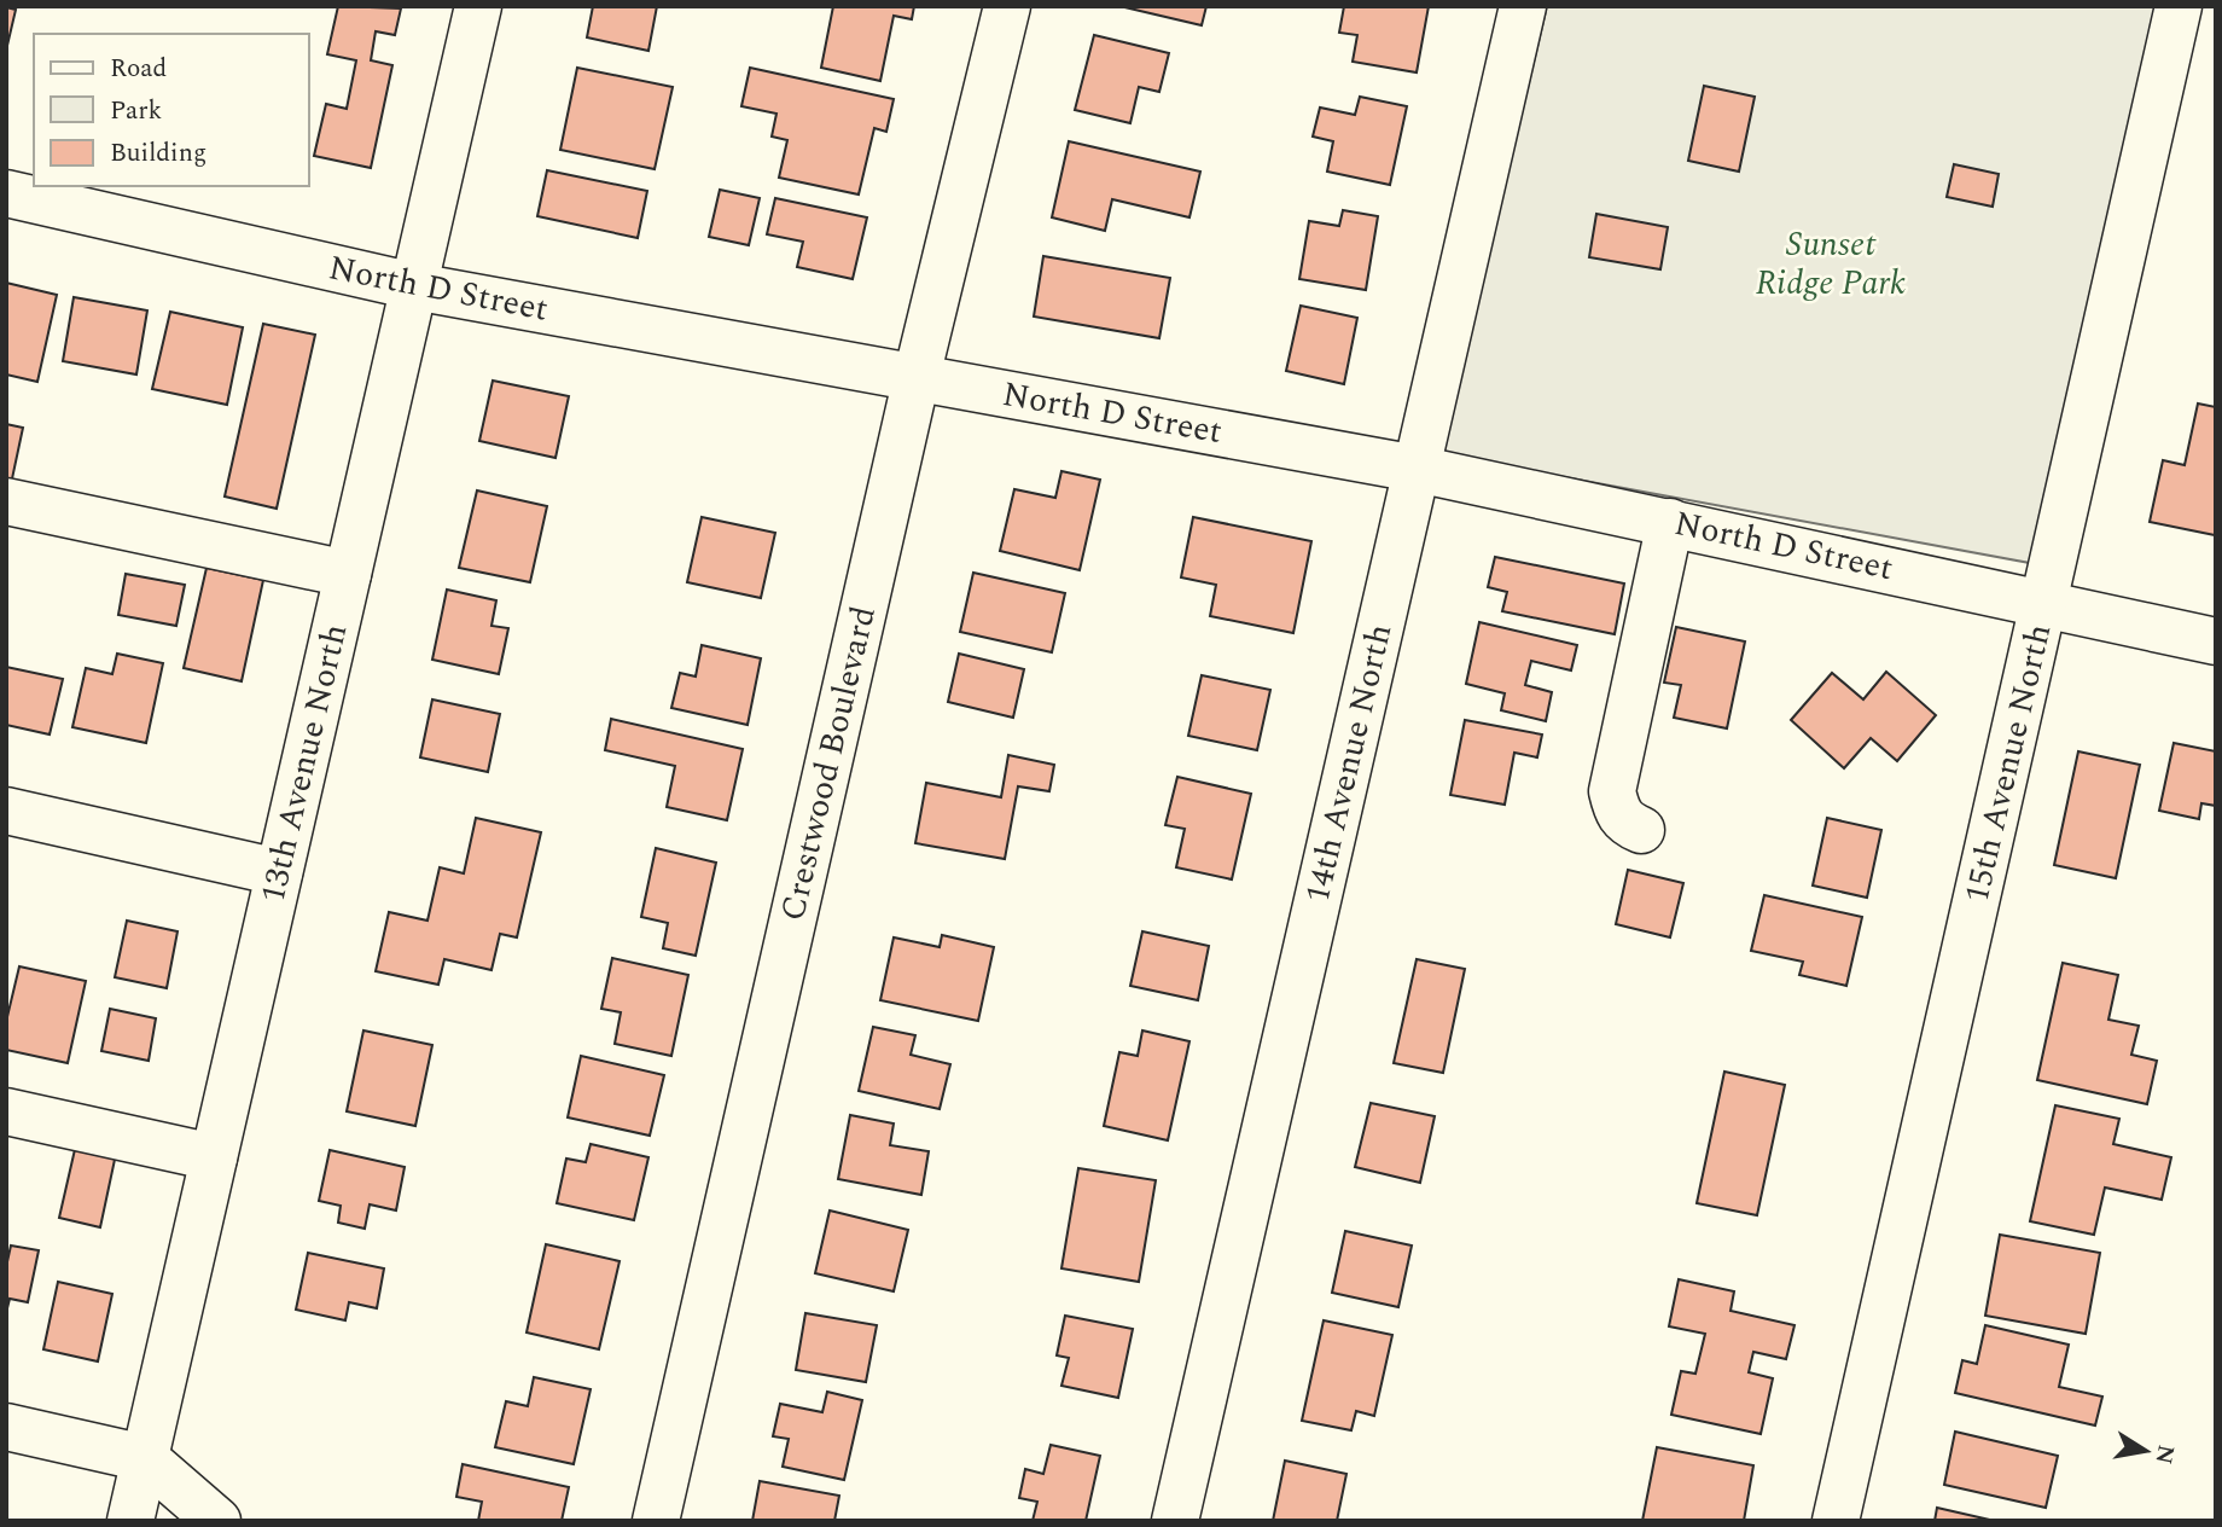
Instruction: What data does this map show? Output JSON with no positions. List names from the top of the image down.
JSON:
{
  "streets": {
    "street": [
      "North D Street",
      "13th Avenue North",
      "Crestwood Boulevard",
      "14th Avenue North",
      "15th Avenue North"
    ]
  },
  "crossings": [
    ["North D Street", "13th Avenue North"],
    ["North D Street", "Crestwood Boulevard"],
    ["North D Street", "14th Avenue North"],
    ["North D Street", "15th Avenue North"]
  ],
  "parks": ["Sunset Ridge Park"],
  "legend": ["Road", "Park", "Building"],
  "north": "right"
}
